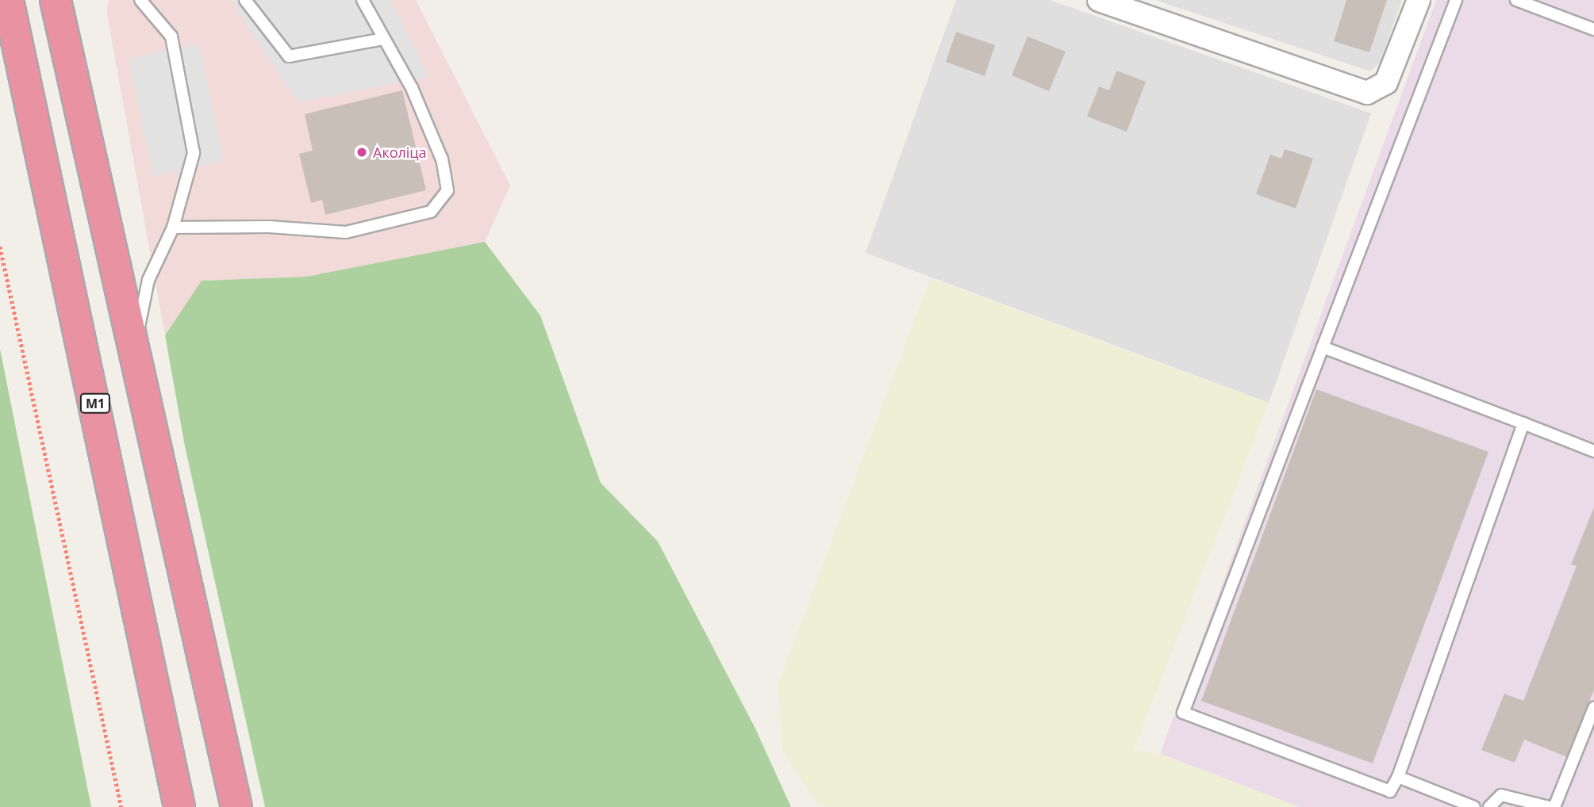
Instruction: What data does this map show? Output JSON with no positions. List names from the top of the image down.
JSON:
{
  "streets": {
    "highway": ["М1"]
  },
  "places": ["Аколіца"]
}
